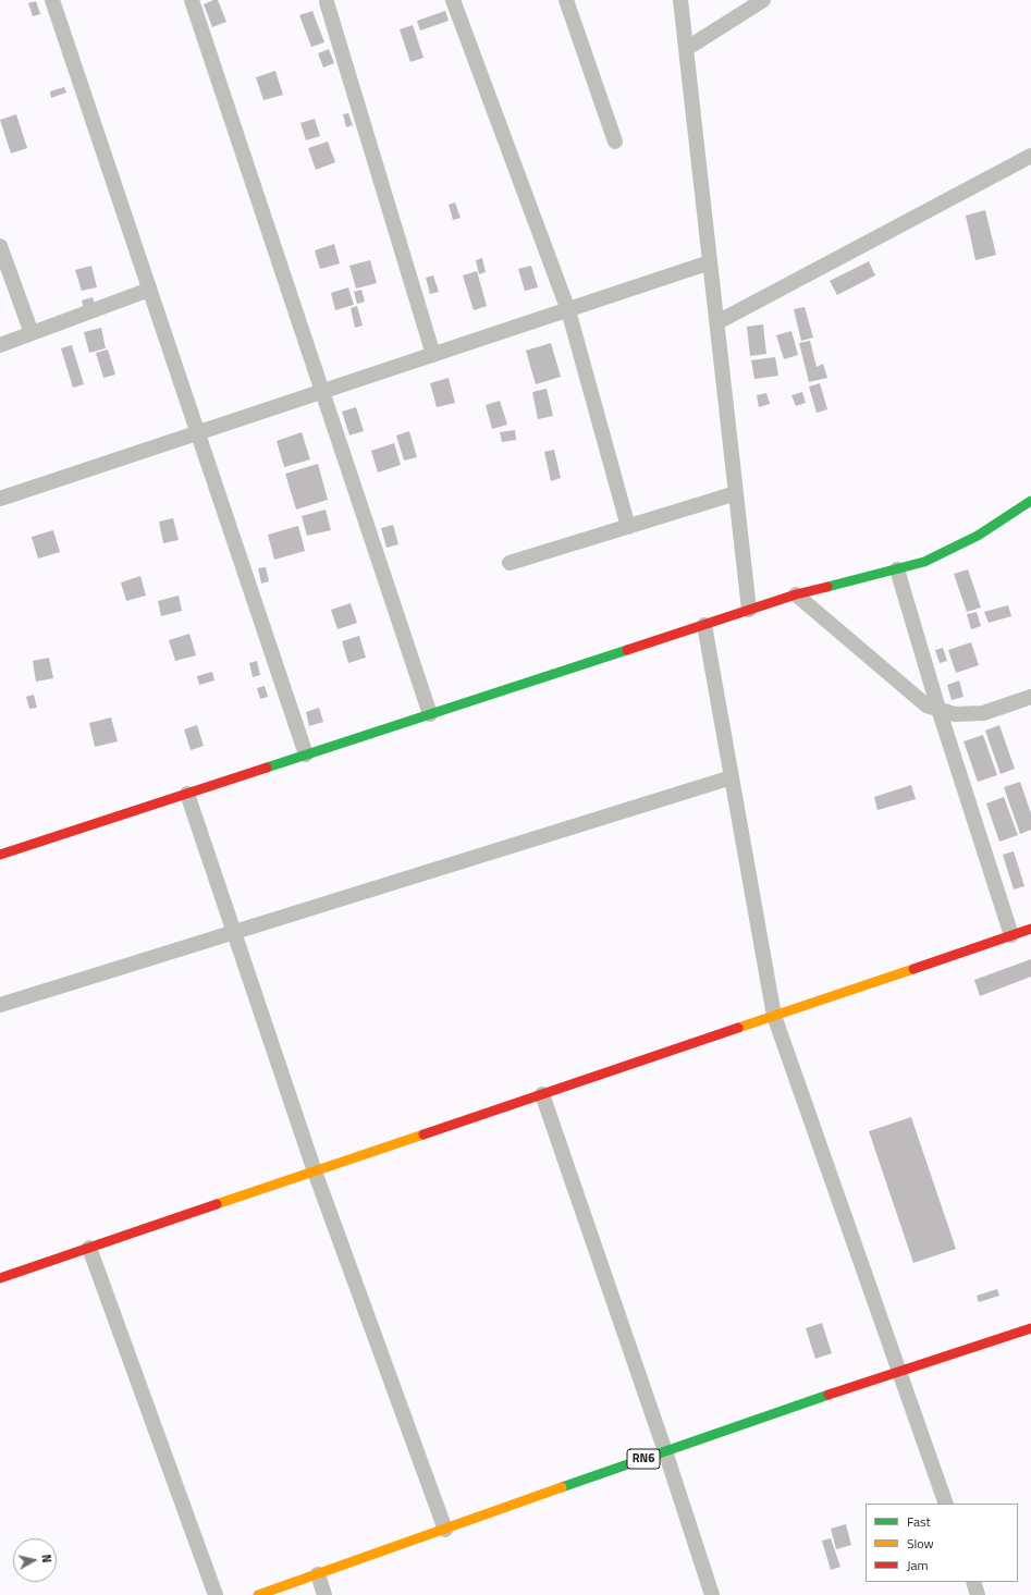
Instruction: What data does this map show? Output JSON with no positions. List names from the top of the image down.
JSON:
{
  "streets": {
    "street": ["RN6"]
  },
  "legend": ["Fast", "Slow", "Jam"],
  "north": "right"
}
